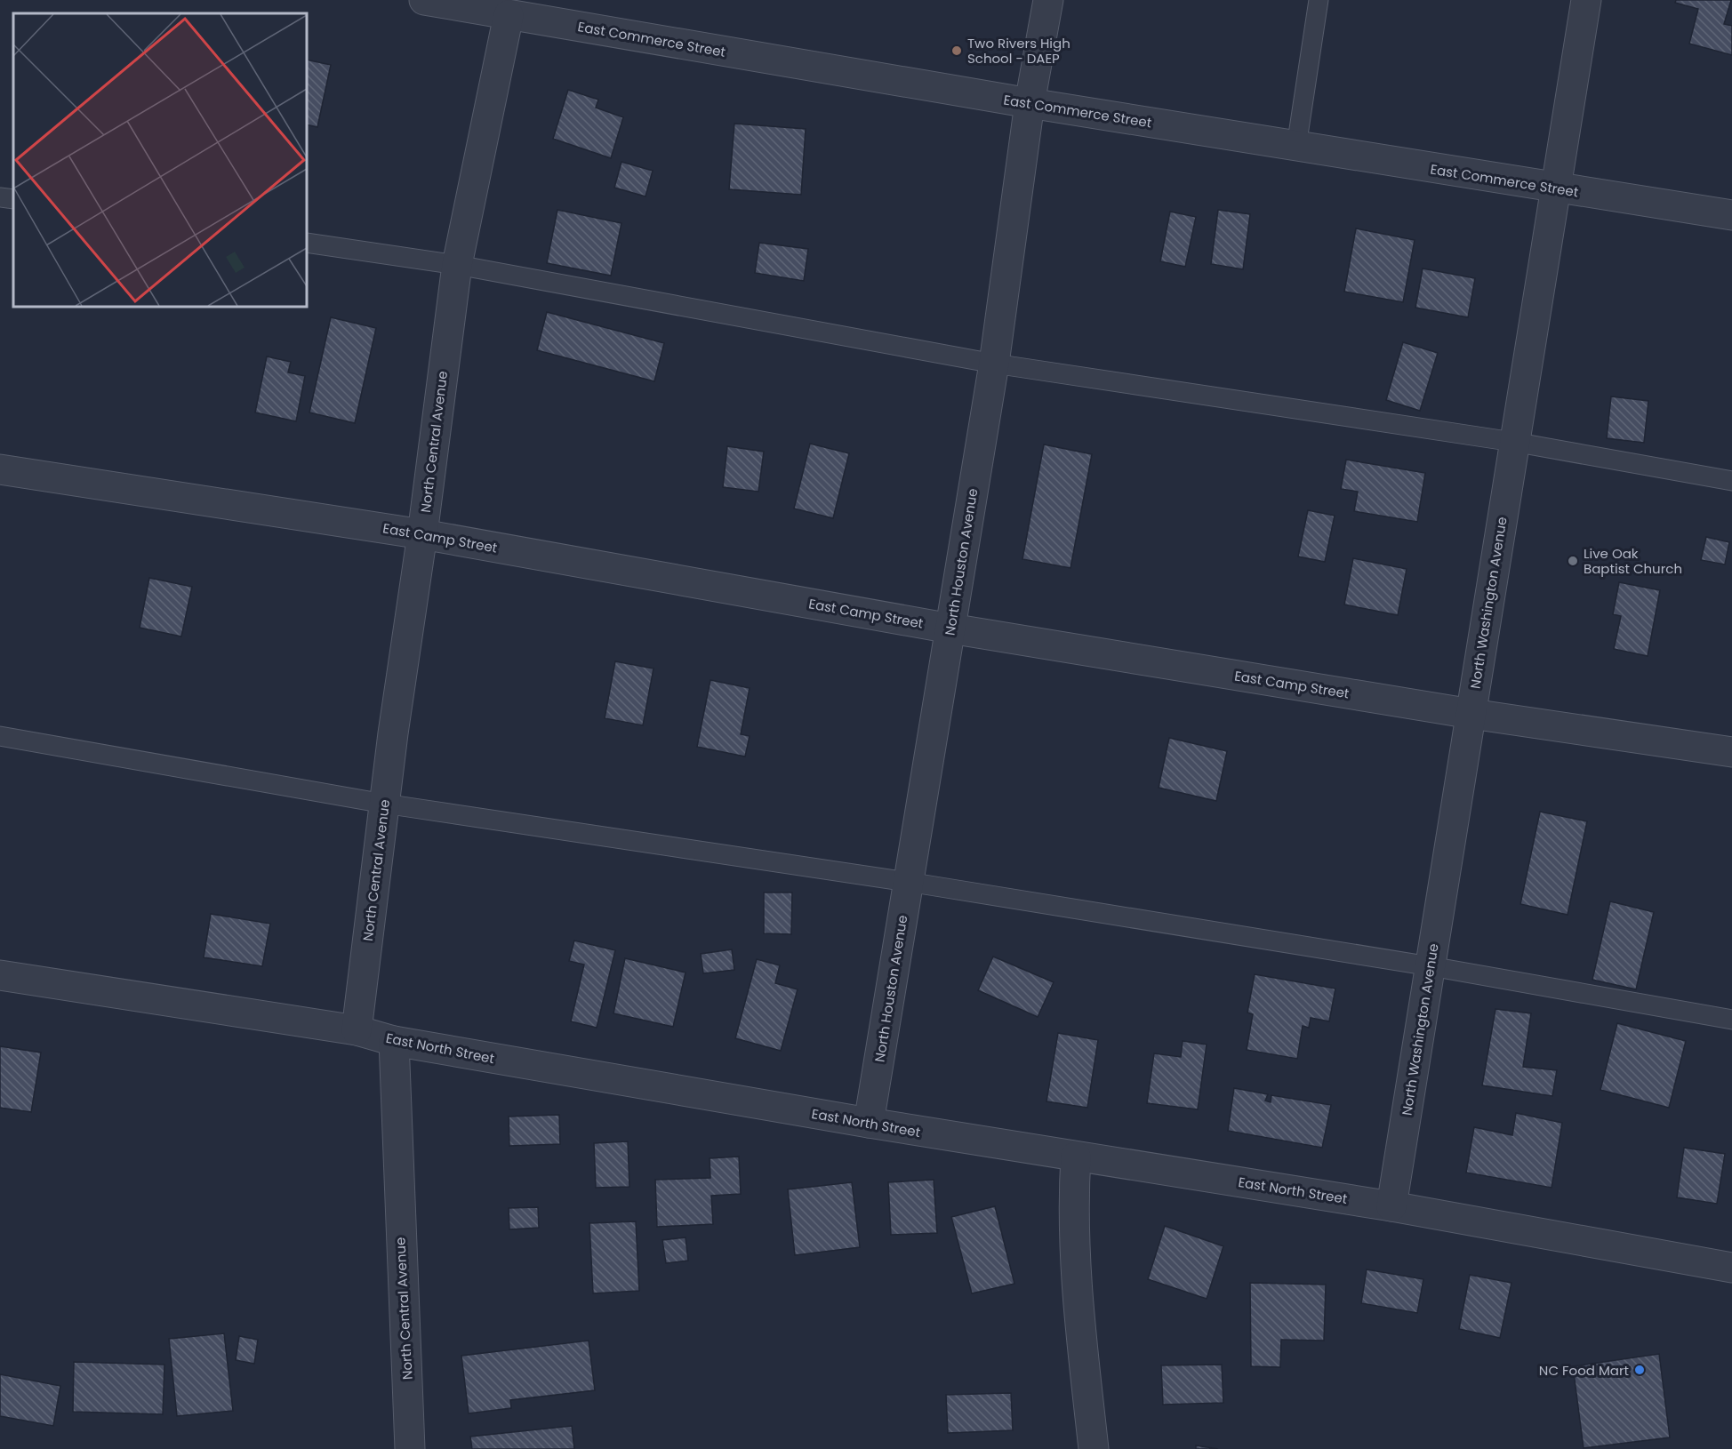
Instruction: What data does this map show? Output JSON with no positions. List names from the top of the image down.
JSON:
{
  "streets": {
    "street": [
      "East Commerce Street",
      "North Central Avenue",
      "East Camp Street",
      "North Houston Avenue",
      "North Washington Avenue",
      "East North Street"
    ]
  },
  "crossings": [
    ["East Commerce Street", "North Central Avenue"],
    ["East Commerce Street", "North Houston Avenue"],
    ["East Commerce Street", "North Washington Avenue"],
    ["North Central Avenue", "East Camp Street"],
    ["North Central Avenue", "East North Street"],
    ["East Camp Street", "North Houston Avenue"],
    ["East Camp Street", "North Washington Avenue"],
    ["North Houston Avenue", "East North Street"],
    ["North Washington Avenue", "East North Street"]
  ],
  "places": ["Two Rivers High School - DAEP", "Live Oak Baptist Church", "NC Food Mart"]
}
